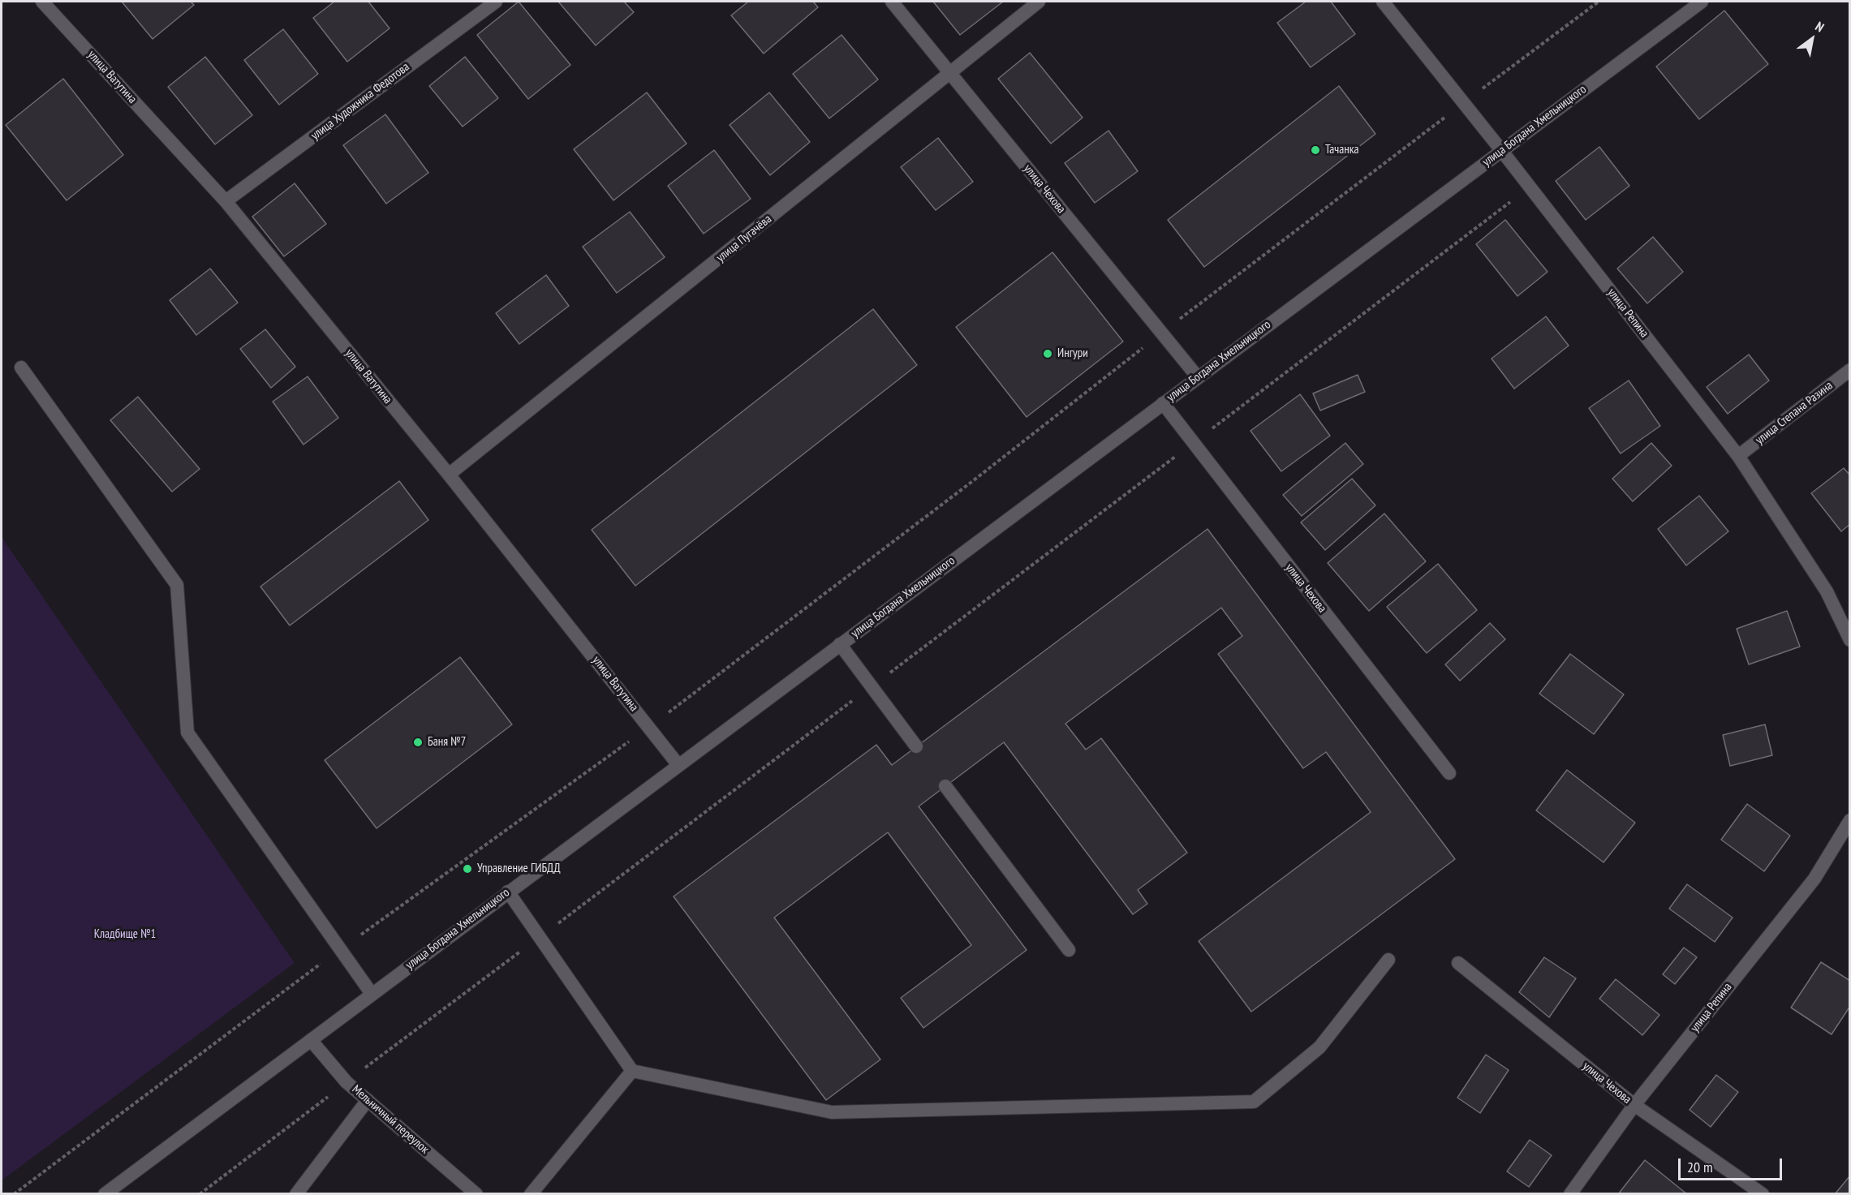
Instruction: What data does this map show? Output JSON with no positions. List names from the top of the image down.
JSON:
{
  "streets": {
    "street": [
      "улица Ватутина",
      "улица Художника Федотова",
      "улица Богдана Хмельницкого",
      "улица Чехова",
      "улица Пугачёва",
      "улица Репина",
      "улица Степана Разина",
      "Мельничный переулок"
    ]
  },
  "crossings": [
    ["улица Ватутина", "улица Художника Федотова"],
    ["улица Ватутина", "улица Богдана Хмельницкого"],
    ["улица Ватутина", "улица Пугачёва"],
    ["улица Богдана Хмельницкого", "улица Чехова"],
    ["улица Богдана Хмельницкого", "улица Репина"],
    ["улица Богдана Хмельницкого", "Мельничный переулок"],
    ["улица Чехова", "улица Пугачёва"],
    ["улица Чехова", "улица Репина"],
    ["улица Репина", "улица Степана Разина"]
  ],
  "parks": ["Кладбище №1"],
  "places": [
    "Тачанка",
    "Ингури",
    "Баня №7",
    "Управление ГИБДД"
  ],
  "scale_bar": "20 m",
  "north": "top right"
}
